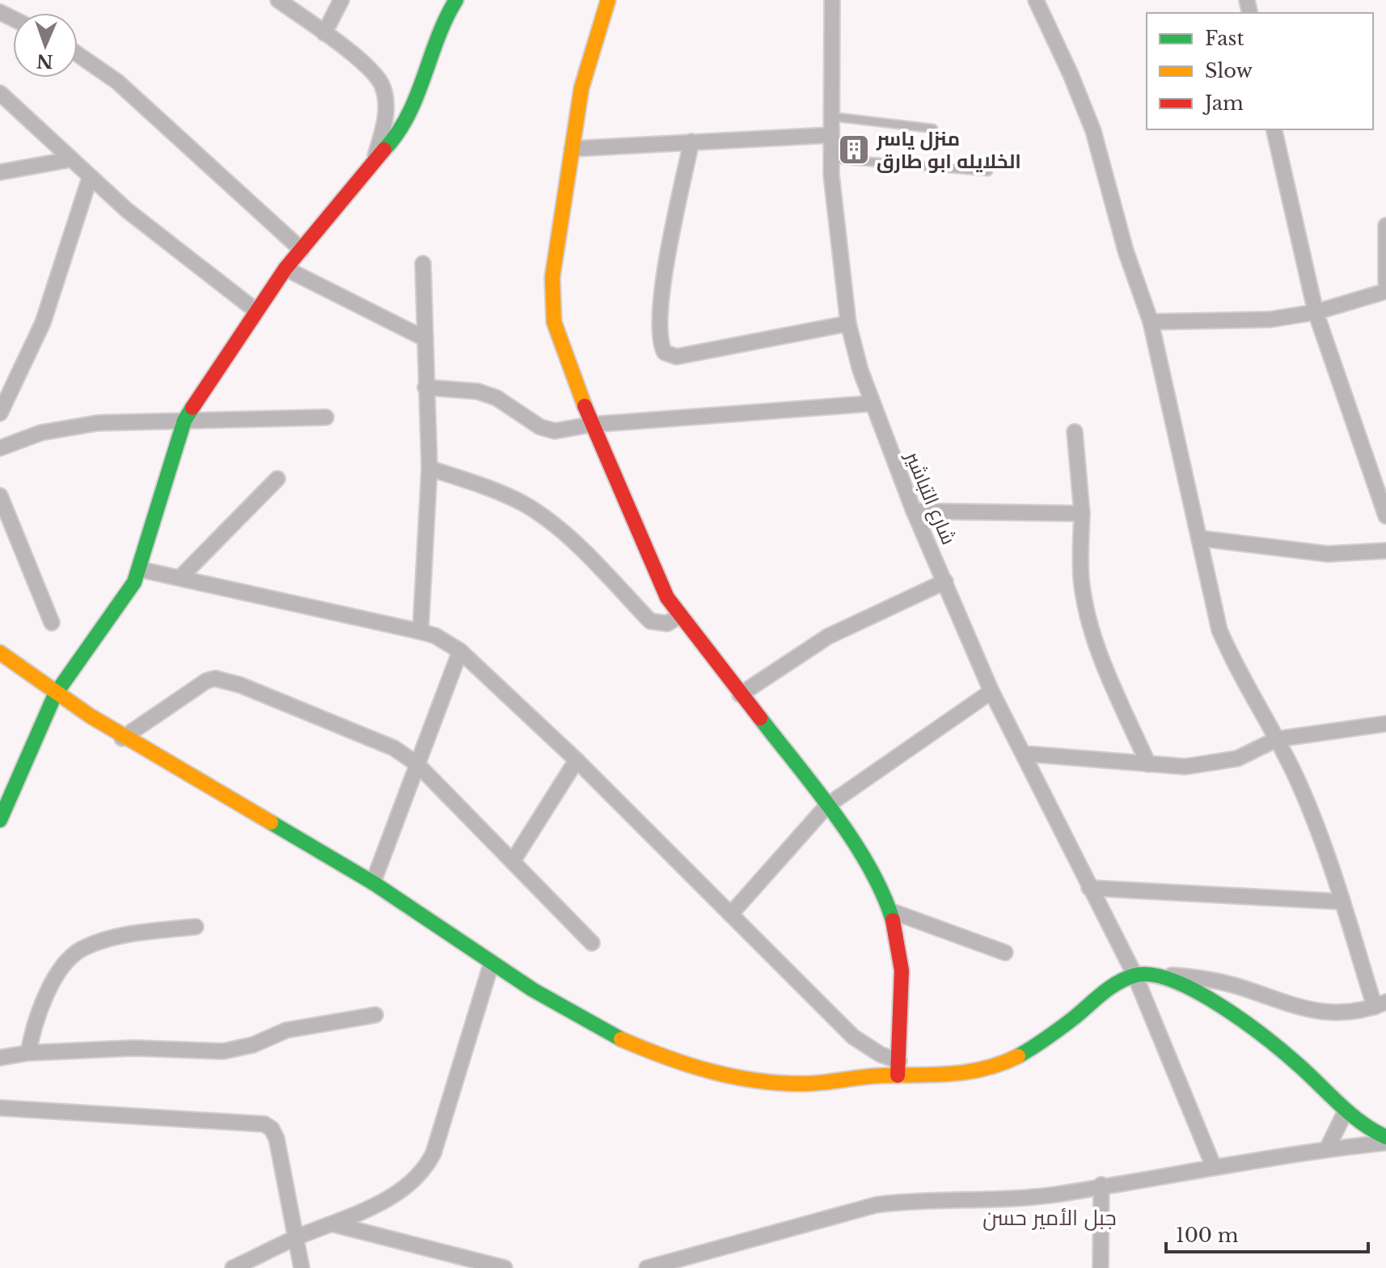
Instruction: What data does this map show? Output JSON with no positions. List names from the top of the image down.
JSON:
{
  "streets": {
    "street": ["شارع التباشير"]
  },
  "districts": ["جبل الأمير حسن"],
  "places": {
    "building": ["منزل ياسر الخلايله ابو طارق"]
  },
  "legend": ["Fast", "Slow", "Jam"],
  "scale_bar": "100 m",
  "north": "bottom"
}
